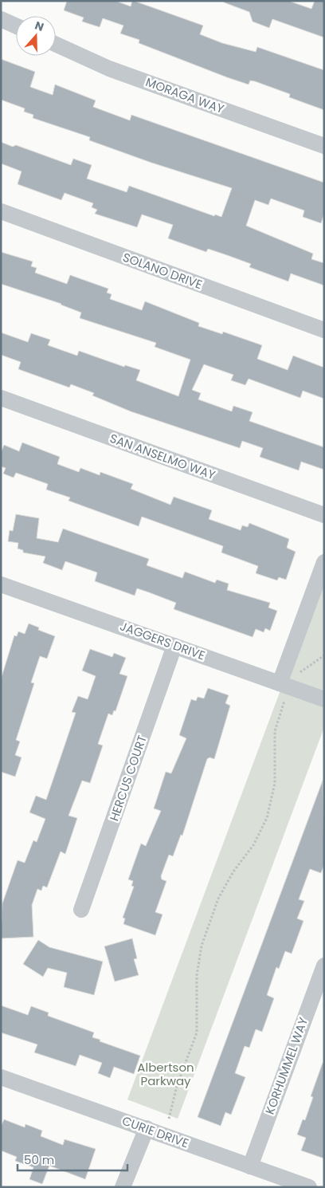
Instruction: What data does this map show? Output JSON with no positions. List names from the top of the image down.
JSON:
{
  "streets": {
    "street": [
      "MORAGA WAY",
      "SOLANO DRIVE",
      "SAN ANSELMO WAY",
      "JAGGERS DRIVE",
      "HERCUS COURT",
      "KORHUMMEL WAY",
      "CURIE DRIVE"
    ]
  },
  "crossings": [
    ["JAGGERS DRIVE", "HERCUS COURT"],
    ["KORHUMMEL WAY", "CURIE DRIVE"]
  ],
  "parks": ["Albertson Parkway"],
  "scale_bar": "50 m",
  "north": "top"
}
